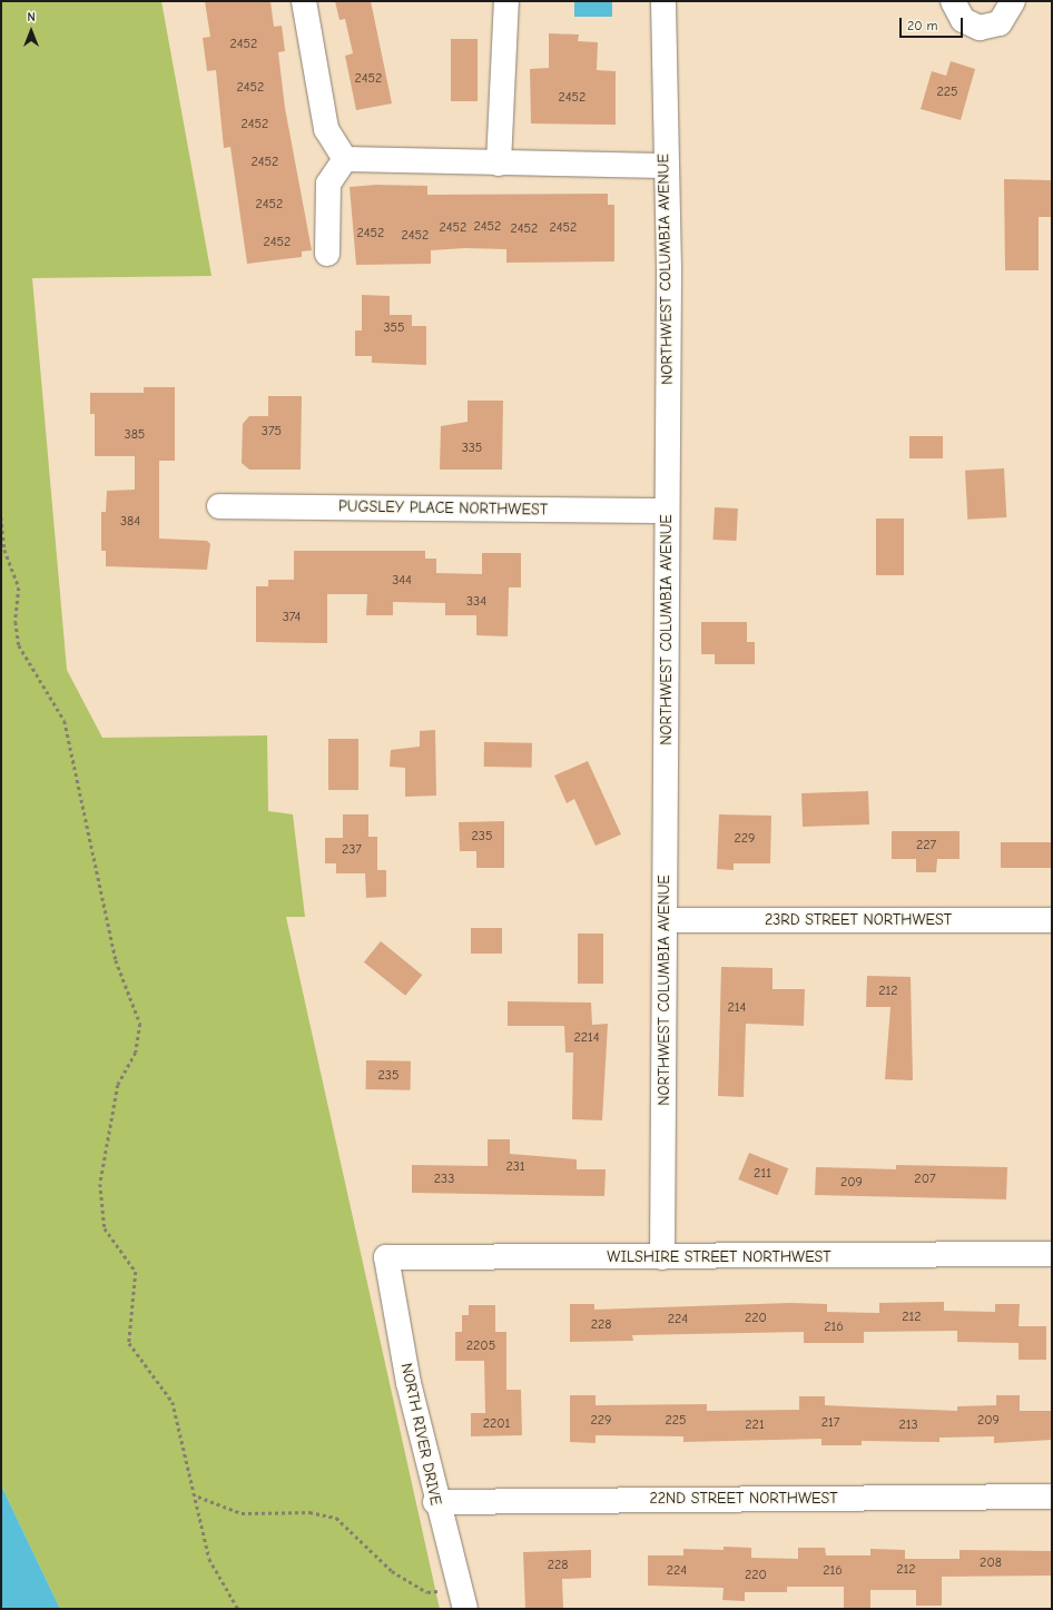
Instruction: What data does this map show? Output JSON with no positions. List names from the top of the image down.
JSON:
{
  "streets": {
    "street": [
      "NORTHWEST COLUMBIA AVENUE",
      "PUGSLEY PLACE NORTHWEST",
      "23RD STREET NORTHWEST",
      "WILSHIRE STREET NORTHWEST",
      "NORTH RIVER DRIVE",
      "22ND STREET NORTHWEST"
    ]
  },
  "crossings": [
    ["NORTHWEST COLUMBIA AVENUE", "PUGSLEY PLACE NORTHWEST"],
    ["NORTHWEST COLUMBIA AVENUE", "23RD STREET NORTHWEST"],
    ["NORTHWEST COLUMBIA AVENUE", "WILSHIRE STREET NORTHWEST"],
    ["WILSHIRE STREET NORTHWEST", "NORTH RIVER DRIVE"],
    ["NORTH RIVER DRIVE", "22ND STREET NORTHWEST"]
  ],
  "house_numbers": [
    "2452",
    "2452",
    "2452",
    "225",
    "2452",
    "2452",
    "2452",
    "2452",
    "2452",
    "2452",
    "2452",
    "2452",
    "2452",
    "2452",
    "2452",
    "355",
    "375",
    "385",
    "335",
    "384",
    "344",
    "334",
    "374",
    "235",
    "229",
    "227",
    "237",
    "212",
    "214",
    "2214",
    "235",
    "231",
    "211",
    "233",
    "207",
    "209",
    "212",
    "220",
    "224",
    "228",
    "216",
    "2205",
    "229",
    "225",
    "209",
    "217",
    "2201",
    "221",
    "213",
    "208",
    "228",
    "212",
    "224",
    "216",
    "220"
  ],
  "scale_bar": "20 m",
  "north": "top"
}
